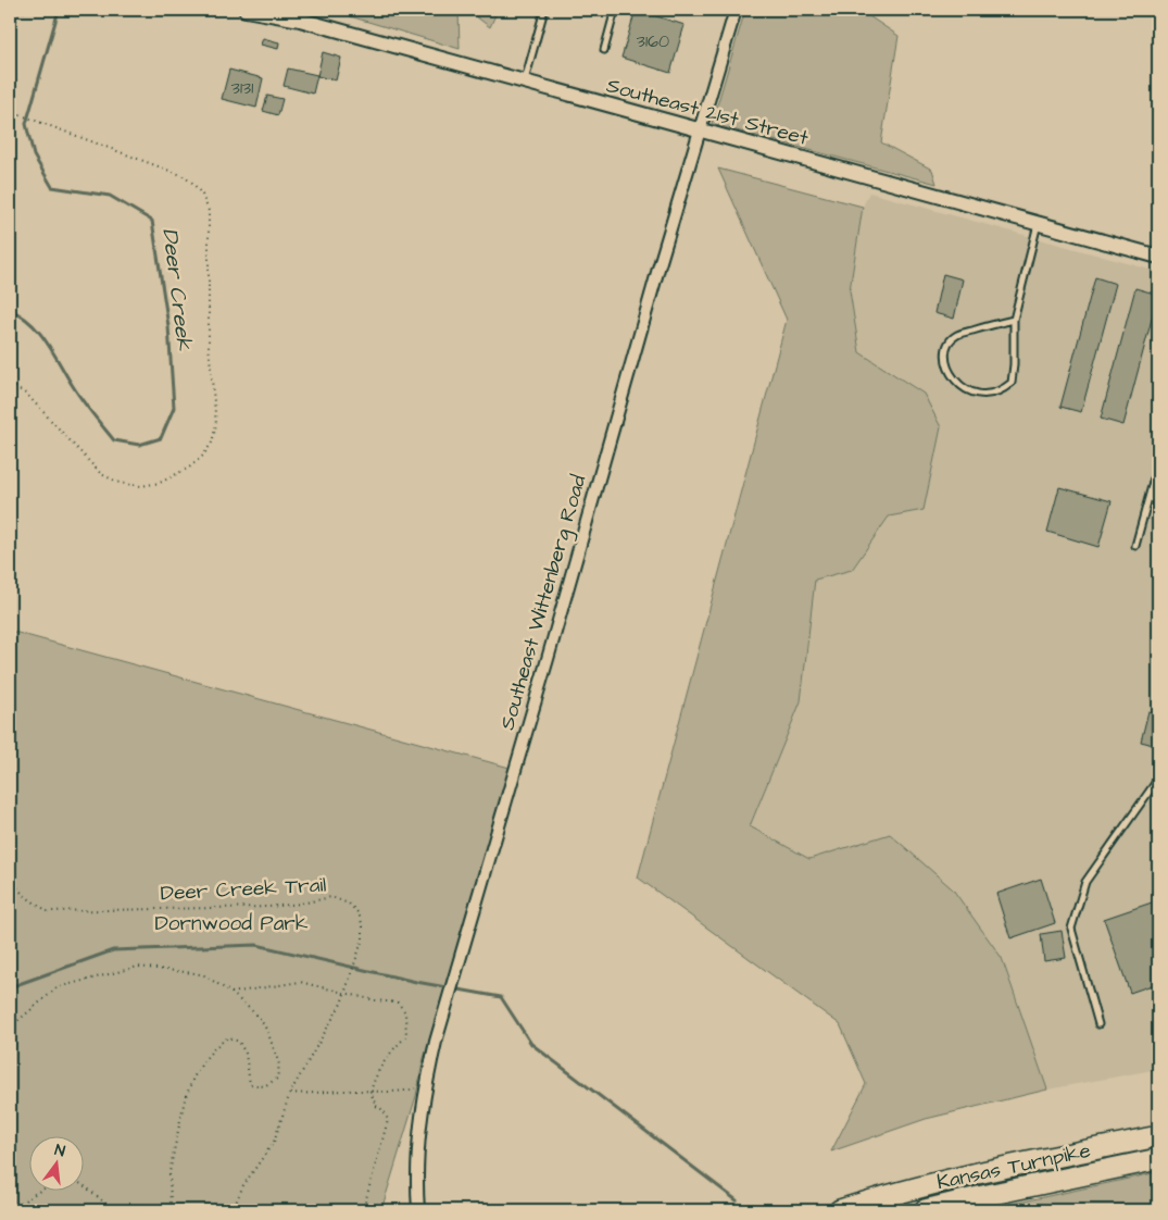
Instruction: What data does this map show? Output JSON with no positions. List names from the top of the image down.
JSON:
{
  "streets": {
    "highway": ["Kansas Turnpike"],
    "street": ["Southeast 21st Street", "Southeast Wittenberg Road"],
    "path": ["Deer Creek Trail"]
  },
  "crossings": [
    ["Southeast 21st Street", "Southeast Wittenberg Road"]
  ],
  "water": ["Deer Creek"],
  "parks": ["Dornwood Park"],
  "house_numbers": ["3160", "3131"],
  "north": "top"
}
